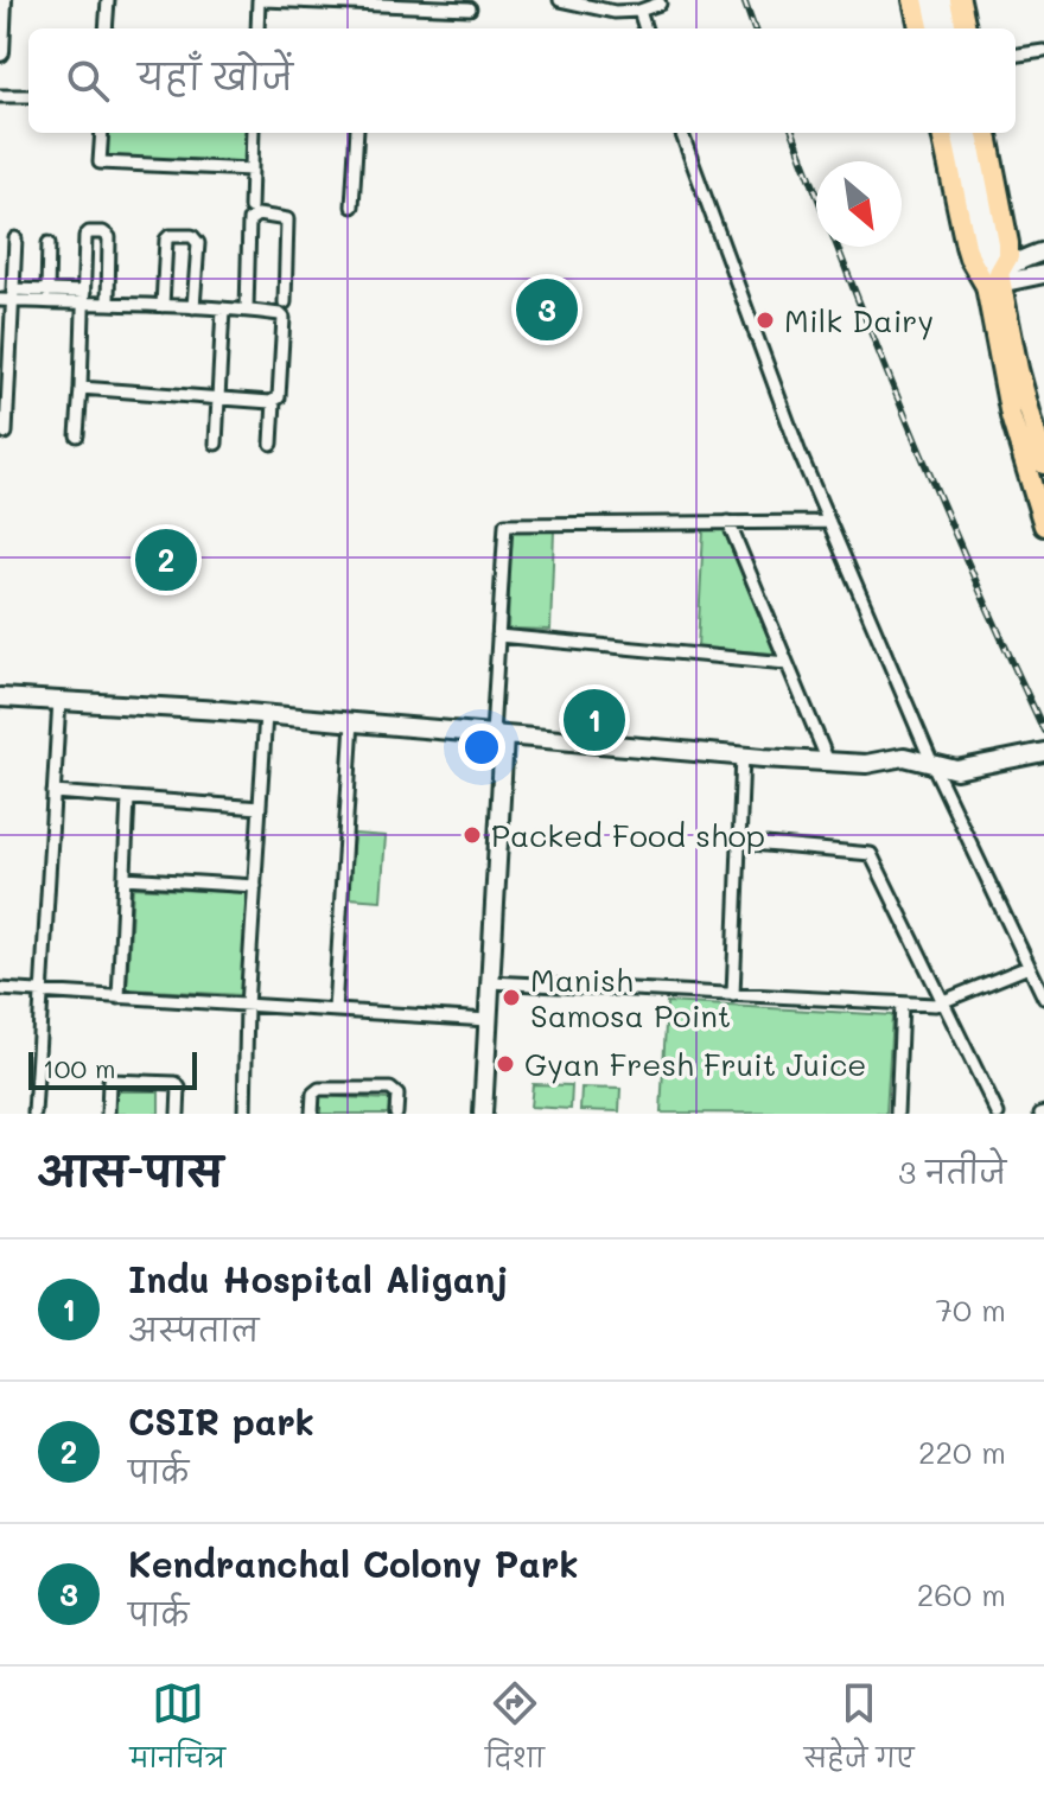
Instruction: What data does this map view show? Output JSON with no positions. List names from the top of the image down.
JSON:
{
  "places": [
    "Milk Dairy",
    "Packed Food shop",
    "Manish Samosa Point",
    "Gyan Fresh Fruit Juice"
  ],
  "scale_bar": "100 m",
  "north": "bottom right",
  "page": {
    "search": "यहाँ खोजें",
    "pins": ["3", "2", "1"],
    "scale": "100 m",
    "heading": ["आस-पास", "3 नतीजे"],
    "list": [
      {
        "mark": "1",
        "name": "Indu Hospital Aliganj",
        "note": "अस्पताल",
        "value": "70 m"
      },
      {
        "mark": "2",
        "name": "CSIR park",
        "note": "पार्क",
        "value": "220 m"
      },
      {
        "mark": "3",
        "name": "Kendranchal Colony Park",
        "note": "पार्क",
        "value": "260 m"
      }
    ],
    "nav": ["मानचित्र", "दिशा", "सहेजे गए"]
  }
}
